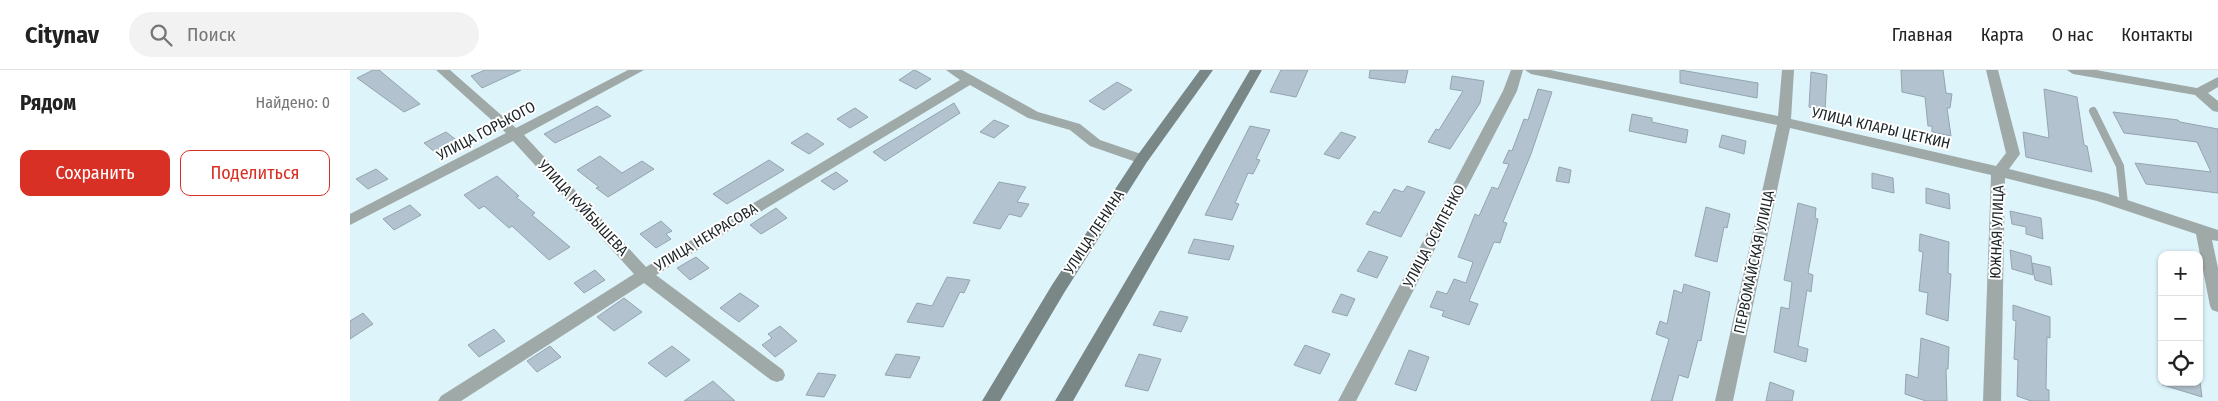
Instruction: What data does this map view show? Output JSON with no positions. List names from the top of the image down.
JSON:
{
  "streets": {
    "main road": ["УЛИЦА ЛЕНИНА"],
    "street": [
      "УЛИЦА КЛАРЫ ЦЕТКИН",
      "УЛИЦА ГОРЬКОГО",
      "УЛИЦА КУЙБЫШЕВА",
      "ЮЖНАЯ УЛИЦА",
      "УЛИЦА ОСИПЕНКО",
      "УЛИЦА НЕКРАСОВА",
      "ПЕРВОМАЙСКАЯ УЛИЦА"
    ]
  },
  "crossings": [
    ["УЛИЦА КЛАРЫ ЦЕТКИН", "ЮЖНАЯ УЛИЦА"],
    ["УЛИЦА КЛАРЫ ЦЕТКИН", "ПЕРВОМАЙСКАЯ УЛИЦА"],
    ["УЛИЦА ГОРЬКОГО", "УЛИЦА КУЙБЫШЕВА"],
    ["УЛИЦА КУЙБЫШЕВА", "УЛИЦА НЕКРАСОВА"]
  ],
  "page": {
    "header": "Citynav",
    "search": "Поиск",
    "nav": [
      "Главная",
      "Карта",
      "О нас",
      "Контакты"
    ],
    "heading": ["Рядом", "Найдено: 0"],
    "buttons": ["Сохранить", "Поделиться"],
    "map_buttons": ["+", "−"]
  }
}
